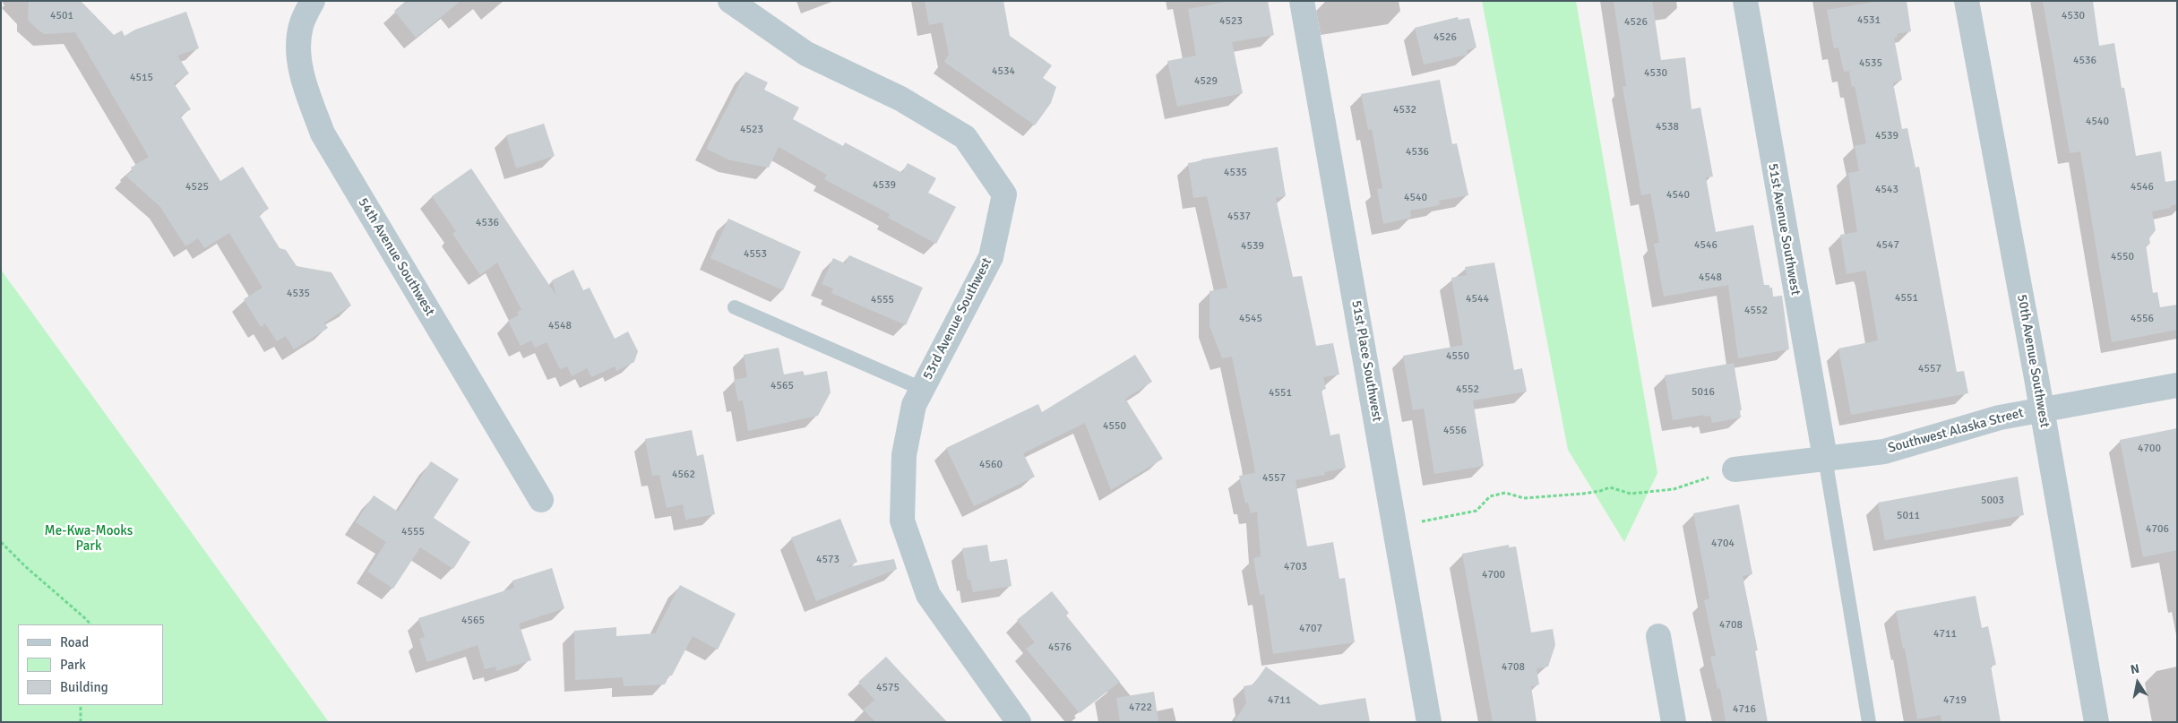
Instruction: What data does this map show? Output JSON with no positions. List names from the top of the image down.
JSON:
{
  "streets": {
    "street": [
      "51st Avenue Southwest",
      "54th Avenue Southwest",
      "53rd Avenue Southwest",
      "51st Place Southwest",
      "50th Avenue Southwest",
      "Southwest Alaska Street"
    ]
  },
  "crossings": [
    ["51st Avenue Southwest", "Southwest Alaska Street"],
    ["50th Avenue Southwest", "Southwest Alaska Street"]
  ],
  "parks": ["Me-Kwa-Mooks Park"],
  "house_numbers": [
    "4501",
    "4530",
    "4531",
    "4523",
    "4526",
    "4526",
    "4536",
    "4535",
    "4534",
    "4530",
    "4515",
    "4529",
    "4532",
    "4540",
    "4538",
    "4523",
    "4539",
    "4536",
    "4535",
    "4539",
    "4525",
    "4546",
    "4543",
    "4540",
    "4540",
    "4537",
    "4536",
    "4546",
    "4547",
    "4539",
    "4553",
    "4550",
    "4548",
    "4535",
    "4551",
    "4544",
    "4555",
    "4552",
    "4545",
    "4556",
    "4548",
    "4550",
    "4557",
    "4565",
    "4552",
    "5016",
    "4551",
    "4550",
    "4556",
    "4700",
    "4560",
    "4562",
    "4557",
    "5003",
    "5011",
    "4706",
    "4555",
    "4704",
    "4573",
    "4703",
    "4700",
    "4565",
    "4708",
    "4707",
    "4711",
    "4576",
    "4708",
    "4575",
    "4711",
    "4719",
    "4722",
    "4716"
  ],
  "legend": ["Road", "Park", "Building"],
  "north": "top"
}
